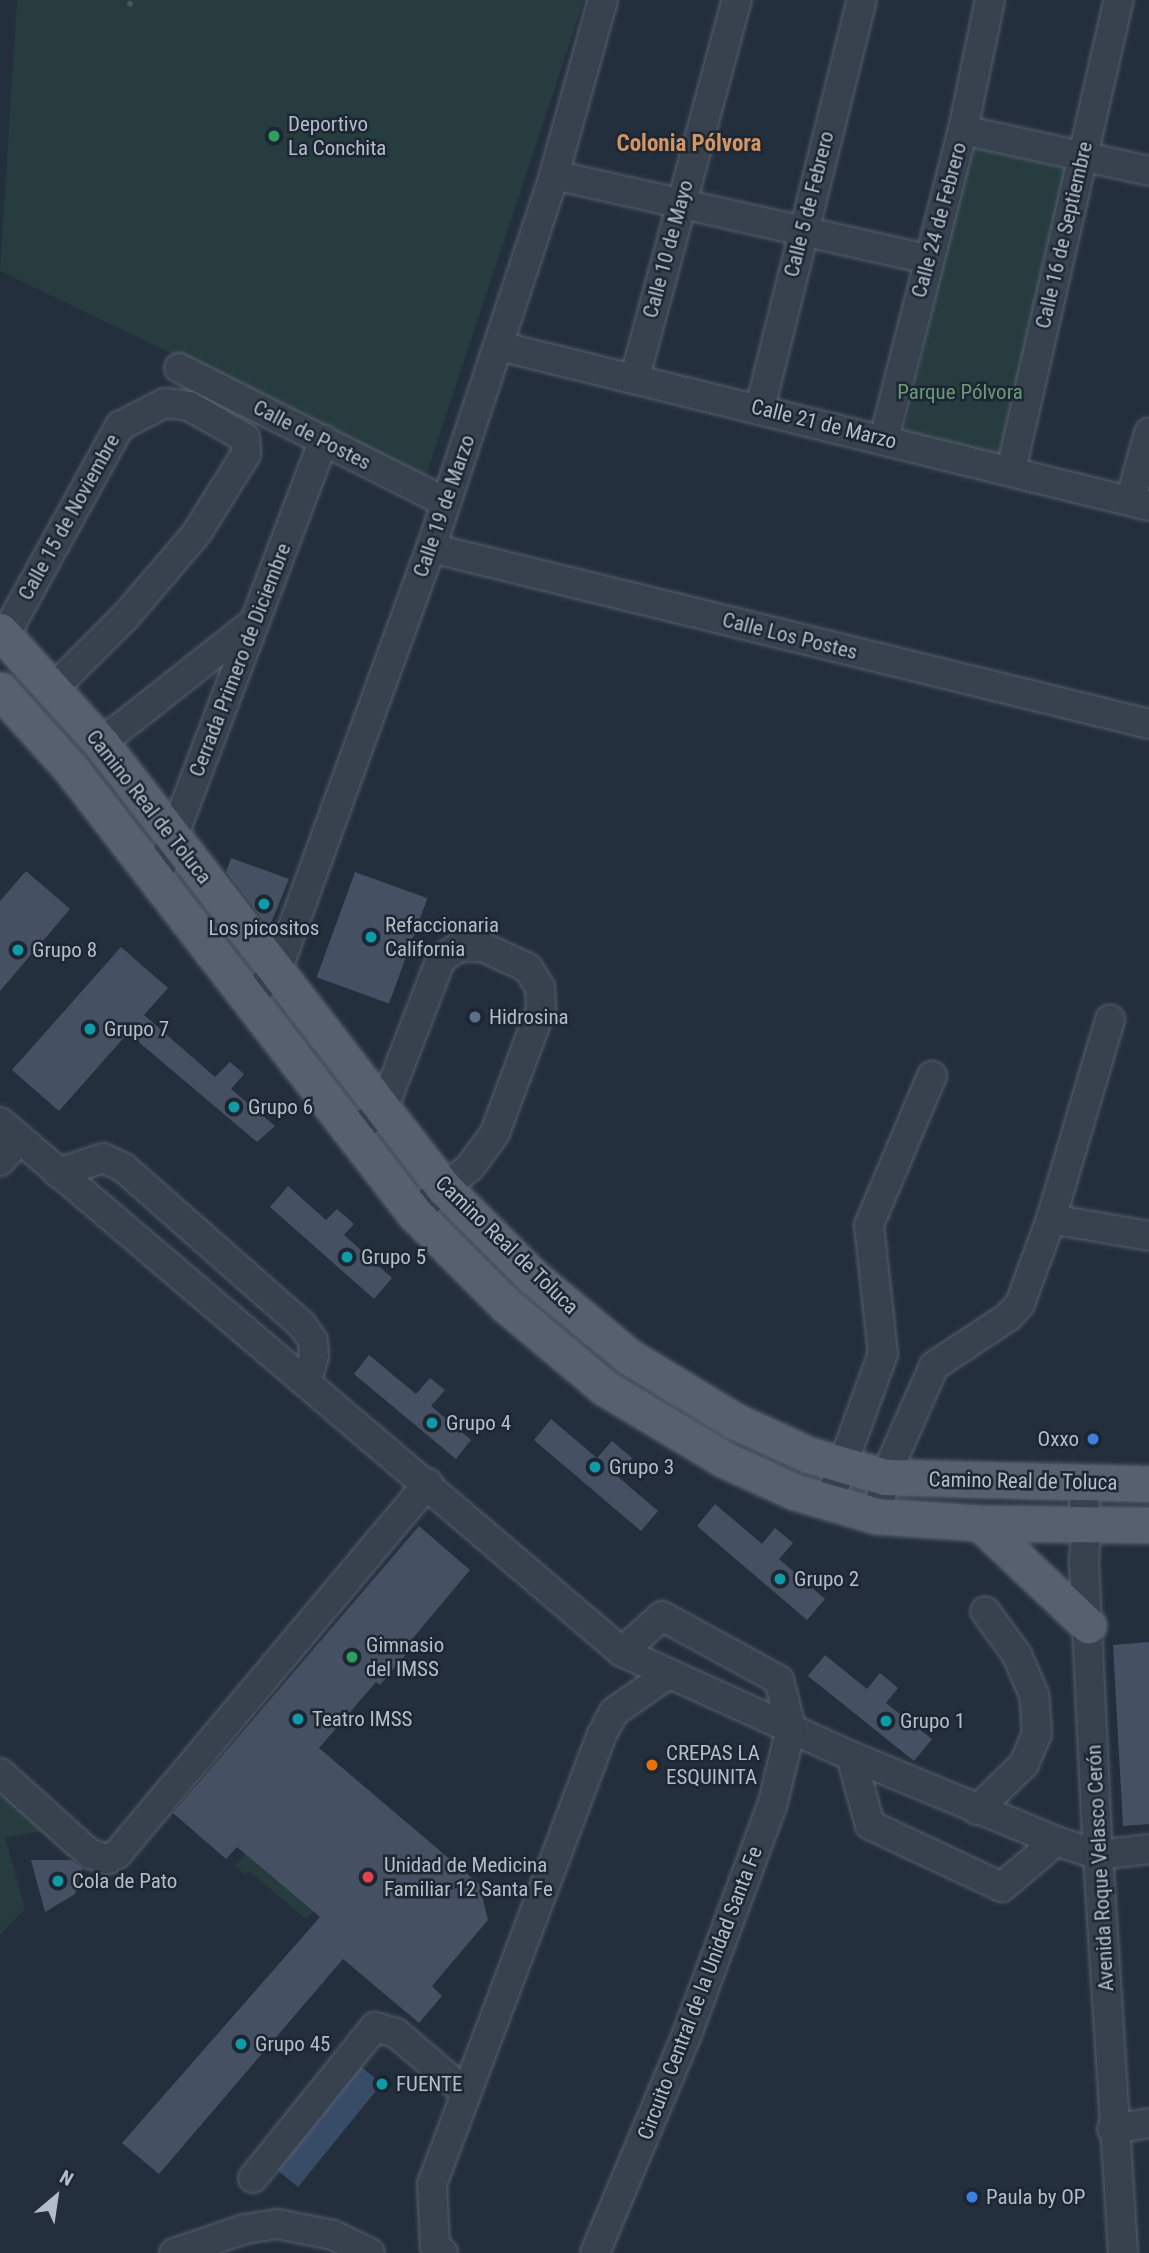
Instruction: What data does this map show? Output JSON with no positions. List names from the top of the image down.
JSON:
{
  "streets": {
    "main road": ["Camino Real de Toluca"],
    "street": [
      "Calle 5 de Febrero",
      "Calle 24 de Febrero",
      "Calle 16 de Septiembre",
      "Calle 10 de Mayo",
      "Calle 21 de Marzo",
      "Calle de Postes",
      "Calle 19 de Marzo",
      "Calle 15 de Noviembre",
      "Calle Los Postes",
      "Cerrada Primero de Diciembre",
      "Avenida Roque Velasco Cerón",
      "Circuito Central de la Unidad Santa Fe"
    ]
  },
  "crossings": [
    ["Calle 5 de Febrero", "Calle 21 de Marzo"],
    ["Calle 24 de Febrero", "Calle 21 de Marzo"],
    ["Calle 16 de Septiembre", "Calle 21 de Marzo"],
    ["Calle 10 de Mayo", "Calle 21 de Marzo"],
    ["Calle 21 de Marzo", "Calle 19 de Marzo"],
    ["Calle de Postes", "Calle 19 de Marzo"],
    ["Calle de Postes", "Cerrada Primero de Diciembre"],
    ["Calle 19 de Marzo", "Calle Los Postes"],
    ["Calle 19 de Marzo", "Camino Real de Toluca"],
    ["Calle 15 de Noviembre", "Camino Real de Toluca"],
    ["Cerrada Primero de Diciembre", "Camino Real de Toluca"],
    ["Camino Real de Toluca", "Avenida Roque Velasco Cerón"]
  ],
  "districts": ["Colonia Pólvora"],
  "parks": ["Parque Pólvora"],
  "places": [
    "Deportivo La Conchita",
    "Los picositos",
    "Refaccionaria California",
    "Grupo 8",
    "Hidrosina",
    "Grupo 7",
    "Grupo 6",
    "Grupo 5",
    "Grupo 4",
    "Oxxo",
    "Grupo 3",
    "Grupo 2",
    "Gimnasio del IMSS",
    "Teatro IMSS",
    "Grupo 1",
    "CREPAS LA ESQUINITA",
    "Unidad de Medicina Familiar 12 Santa Fe",
    "Cola de Pato",
    "Grupo 45",
    "FUENTE",
    "Paula by OP"
  ],
  "north": "top right"
}
